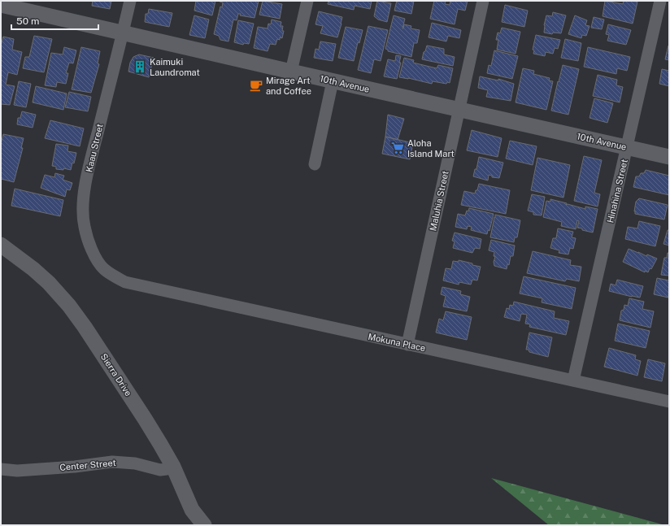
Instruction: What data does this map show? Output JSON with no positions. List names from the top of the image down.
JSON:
{
  "streets": {
    "street": [
      "10th Avenue",
      "Kaau Street",
      "Hinahina Street",
      "Maluhia Street",
      "Mokuna Place",
      "Sierra Drive",
      "Center Street"
    ]
  },
  "crossings": [
    ["10th Avenue", "Kaau Street"],
    ["10th Avenue", "Hinahina Street"],
    ["10th Avenue", "Maluhia Street"],
    ["Kaau Street", "Mokuna Place"],
    ["Hinahina Street", "Mokuna Place"],
    ["Maluhia Street", "Mokuna Place"],
    ["Sierra Drive", "Center Street"]
  ],
  "places": {
    "building": ["Kaimuki Laundromat"],
    "cafe": ["Mirage Art and Coffee"],
    "supermarket": ["Aloha Island Mart"]
  },
  "scale_bar": "50 m"
}
